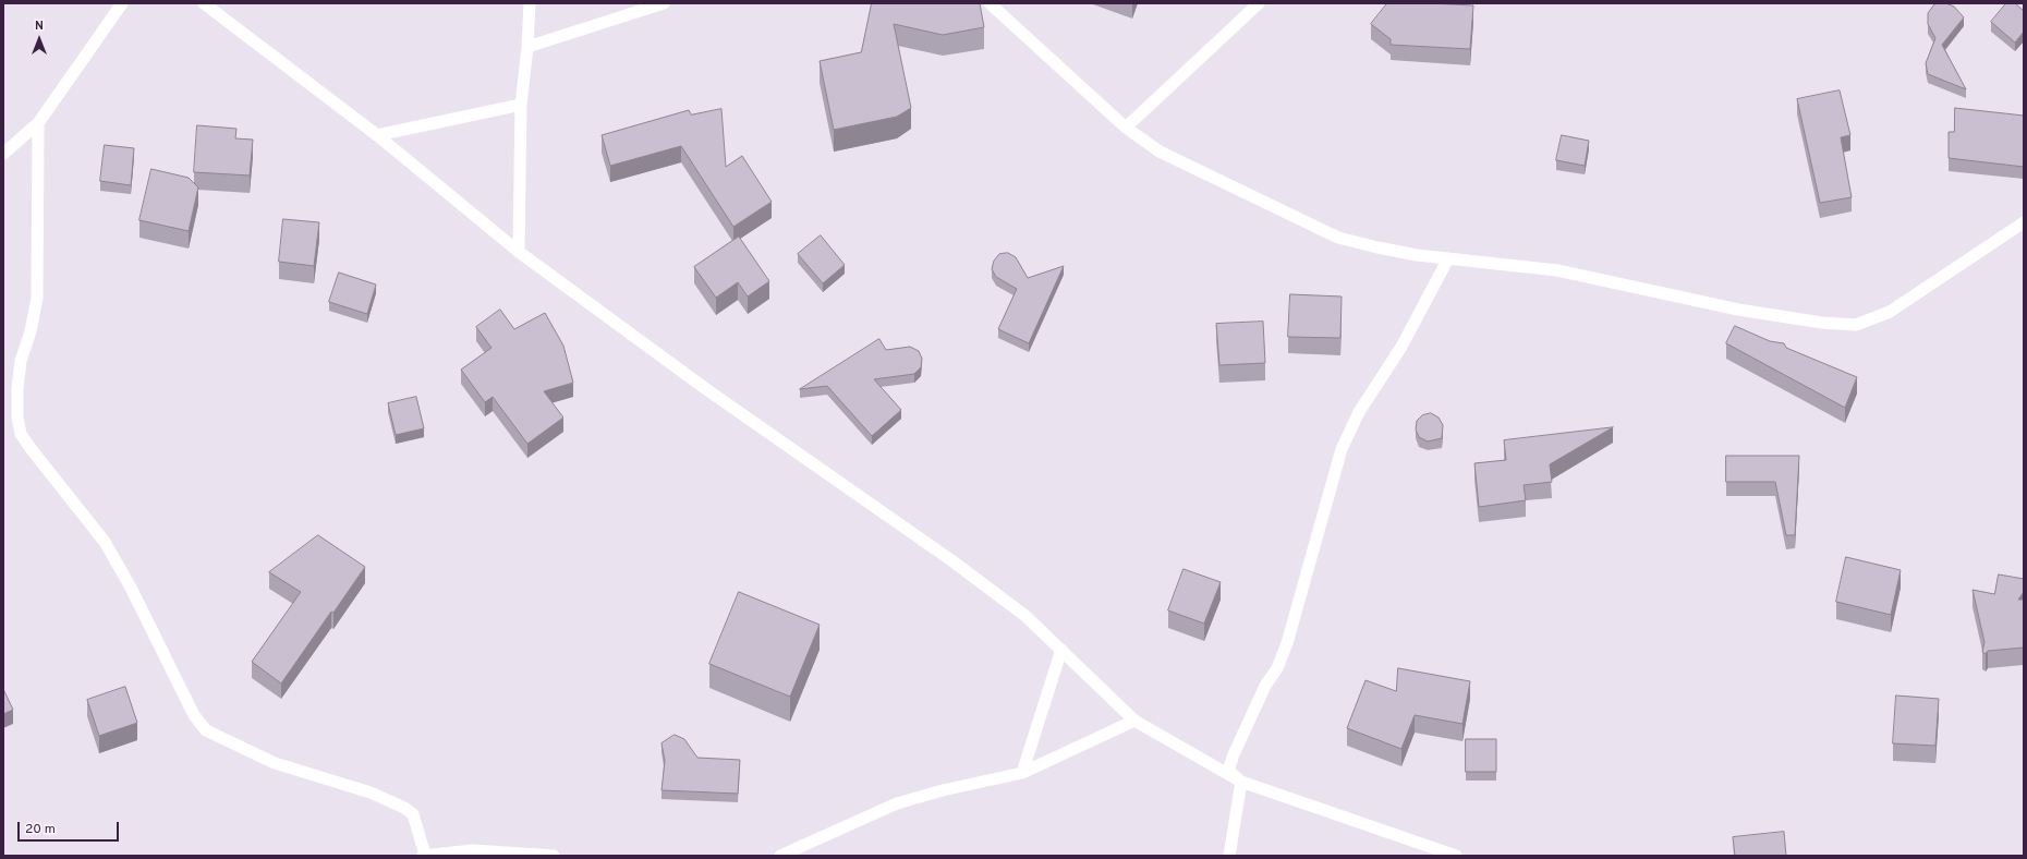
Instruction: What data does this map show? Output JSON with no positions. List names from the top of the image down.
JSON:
{
  "scale_bar": "20 m",
  "north": "top"
}
